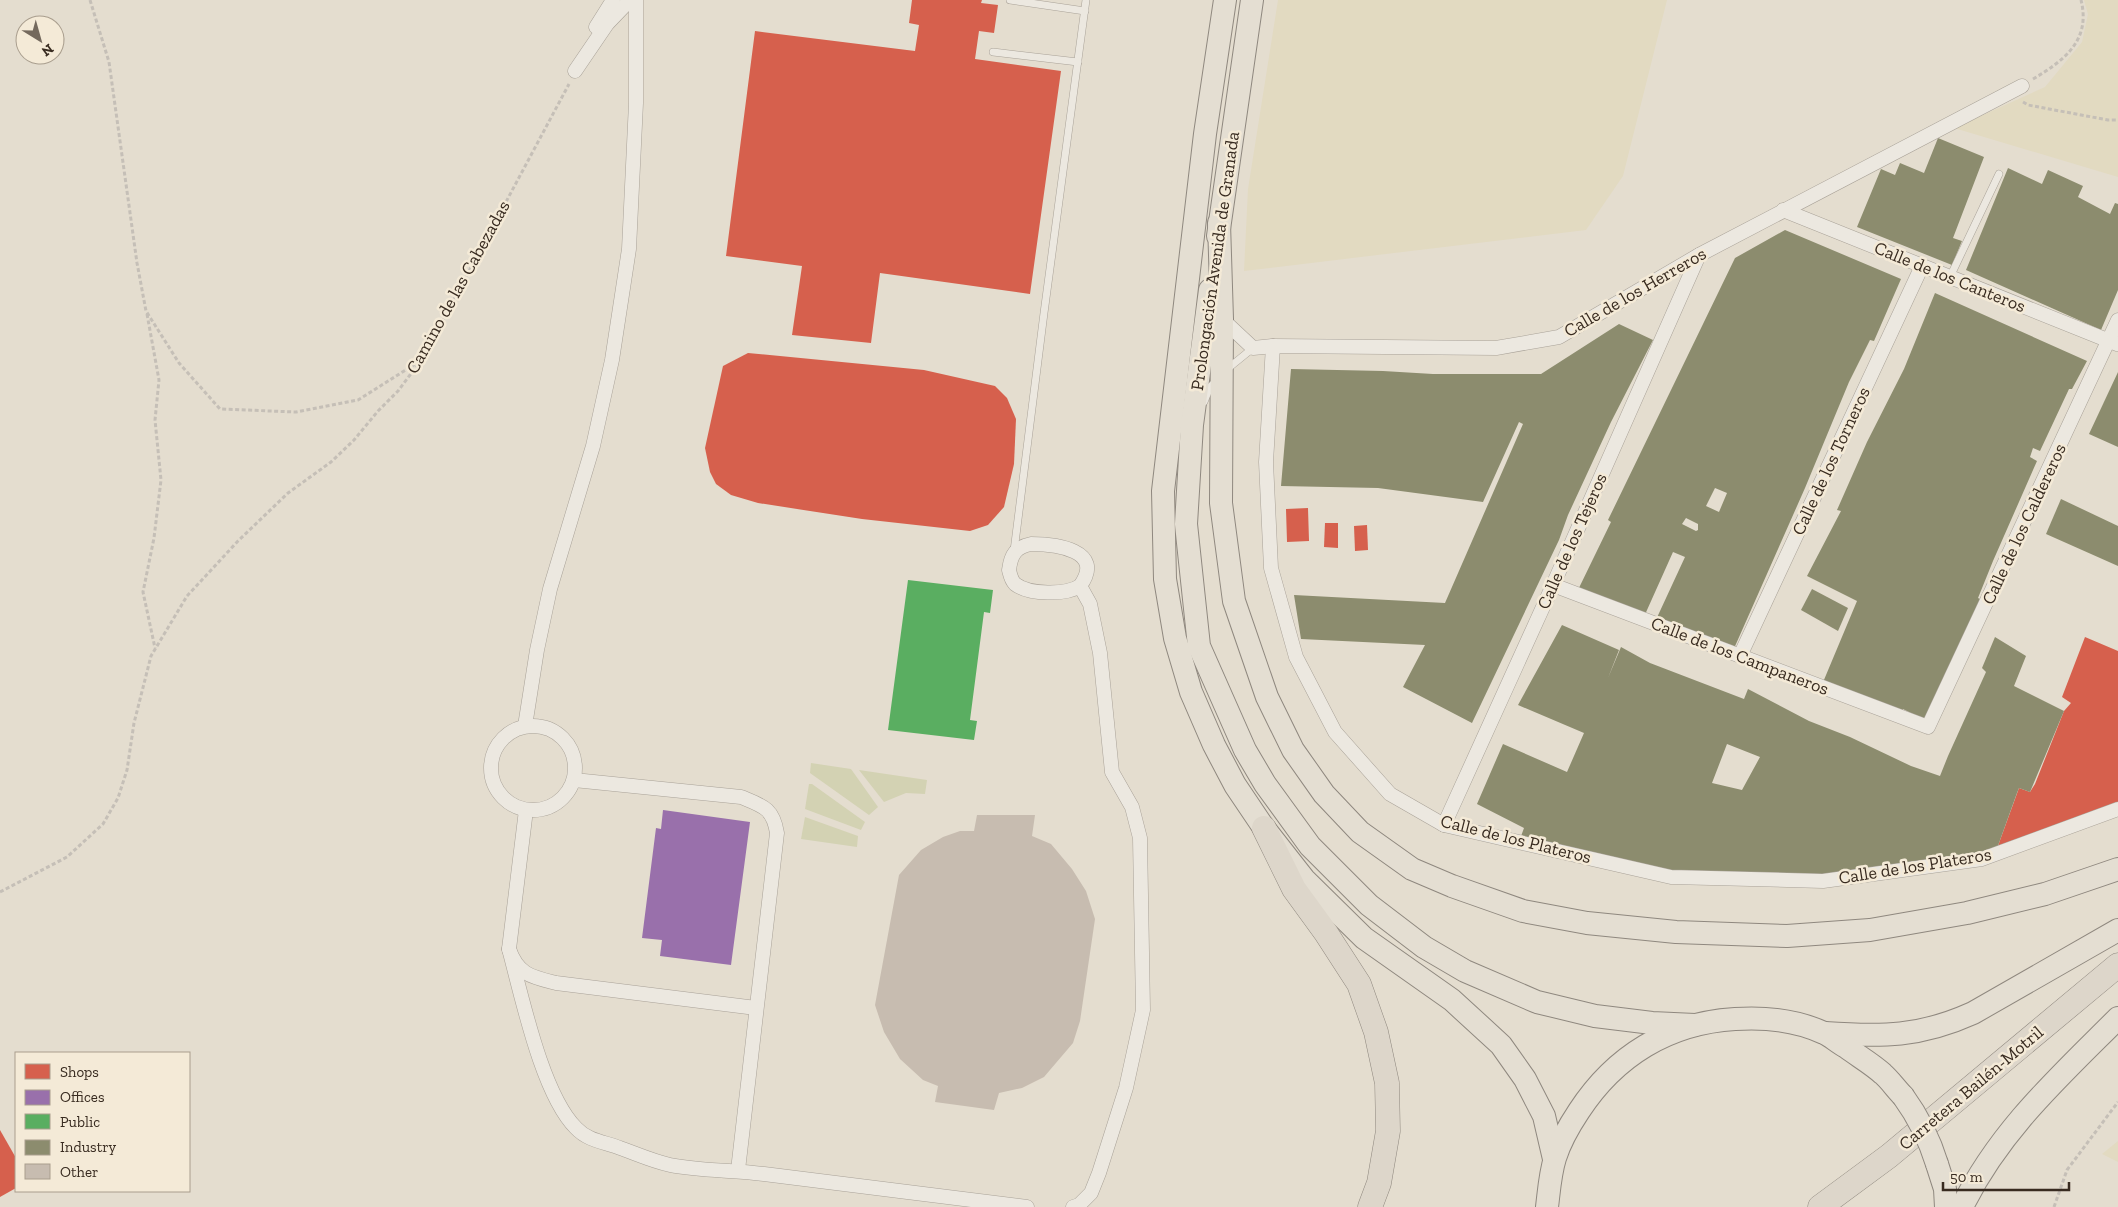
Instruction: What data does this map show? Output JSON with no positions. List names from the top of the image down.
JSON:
{
  "streets": {
    "highway": ["Carretera Bailén-Motril"],
    "main road": ["Prolongación Avenida de Granada"],
    "street": [
      "Calle de los Canteros",
      "Calle de los Herreros",
      "Calle de los Torneros",
      "Calle de los Caldereros",
      "Calle de los Tejeros",
      "Calle de los Campaneros",
      "Calle de los Plateros"
    ],
    "path": ["Camino de las Cabezadas"]
  },
  "crossings": [
    ["Calle de los Canteros", "Calle de los Herreros"],
    ["Calle de los Canteros", "Calle de los Torneros"],
    ["Calle de los Canteros", "Calle de los Caldereros"],
    ["Calle de los Herreros", "Calle de los Tejeros"],
    ["Calle de los Herreros", "Calle de los Plateros"],
    ["Calle de los Torneros", "Calle de los Campaneros"],
    ["Calle de los Caldereros", "Calle de los Campaneros"],
    ["Calle de los Tejeros", "Calle de los Campaneros"],
    ["Calle de los Tejeros", "Calle de los Plateros"]
  ],
  "legend": [
    "Shops",
    "Offices",
    "Public",
    "Industry",
    "Other"
  ],
  "scale_bar": "50 m",
  "north": "bottom right"
}
